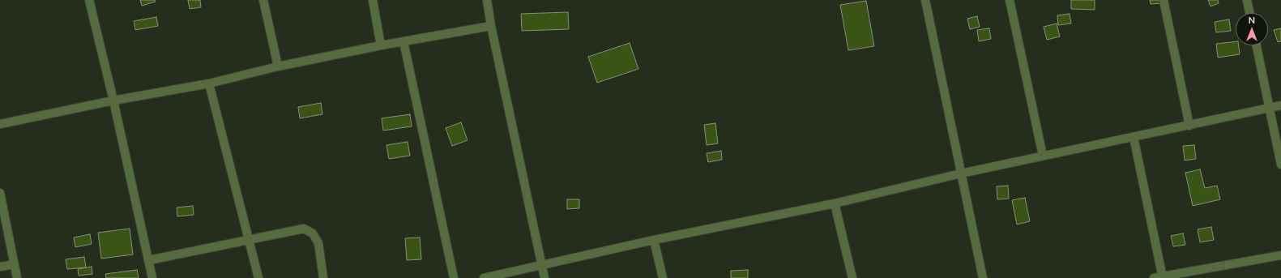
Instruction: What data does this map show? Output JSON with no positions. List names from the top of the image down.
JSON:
{
  "north": "top"
}
